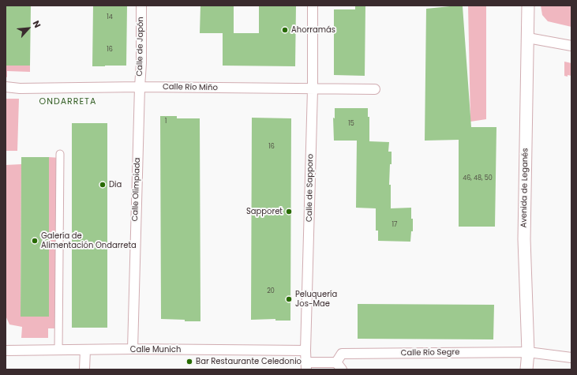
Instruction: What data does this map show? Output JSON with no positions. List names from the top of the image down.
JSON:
{
  "streets": {
    "street": [
      "Calle de Japón",
      "Calle Río Miño",
      "Calle de Sapporo",
      "Avenida de Leganés",
      "Calle Olimpiada",
      "Calle Munich",
      "Calle Río Segre"
    ]
  },
  "crossings": [
    ["Calle de Japón", "Calle Río Miño"],
    ["Calle de Japón", "Calle Olimpiada"],
    ["Calle Río Miño", "Calle de Sapporo"],
    ["Calle Río Miño", "Calle Olimpiada"],
    ["Calle de Sapporo", "Calle Munich"],
    ["Calle de Sapporo", "Calle Río Segre"],
    ["Avenida de Leganés", "Calle Río Segre"],
    ["Calle Olimpiada", "Calle Munich"]
  ],
  "districts": ["ONDARRETA"],
  "places": [
    "Ahorramás",
    "Dia",
    "Sapporet",
    "Galería de Alimentación Ondarreta",
    "Peluquería Jos-Mae",
    "Bar Restaurante Celedonio"
  ],
  "house_numbers": [
    "14",
    "16",
    "1",
    "15",
    "16",
    "46, 48, 50",
    "17",
    "20"
  ],
  "north": "top right"
}
